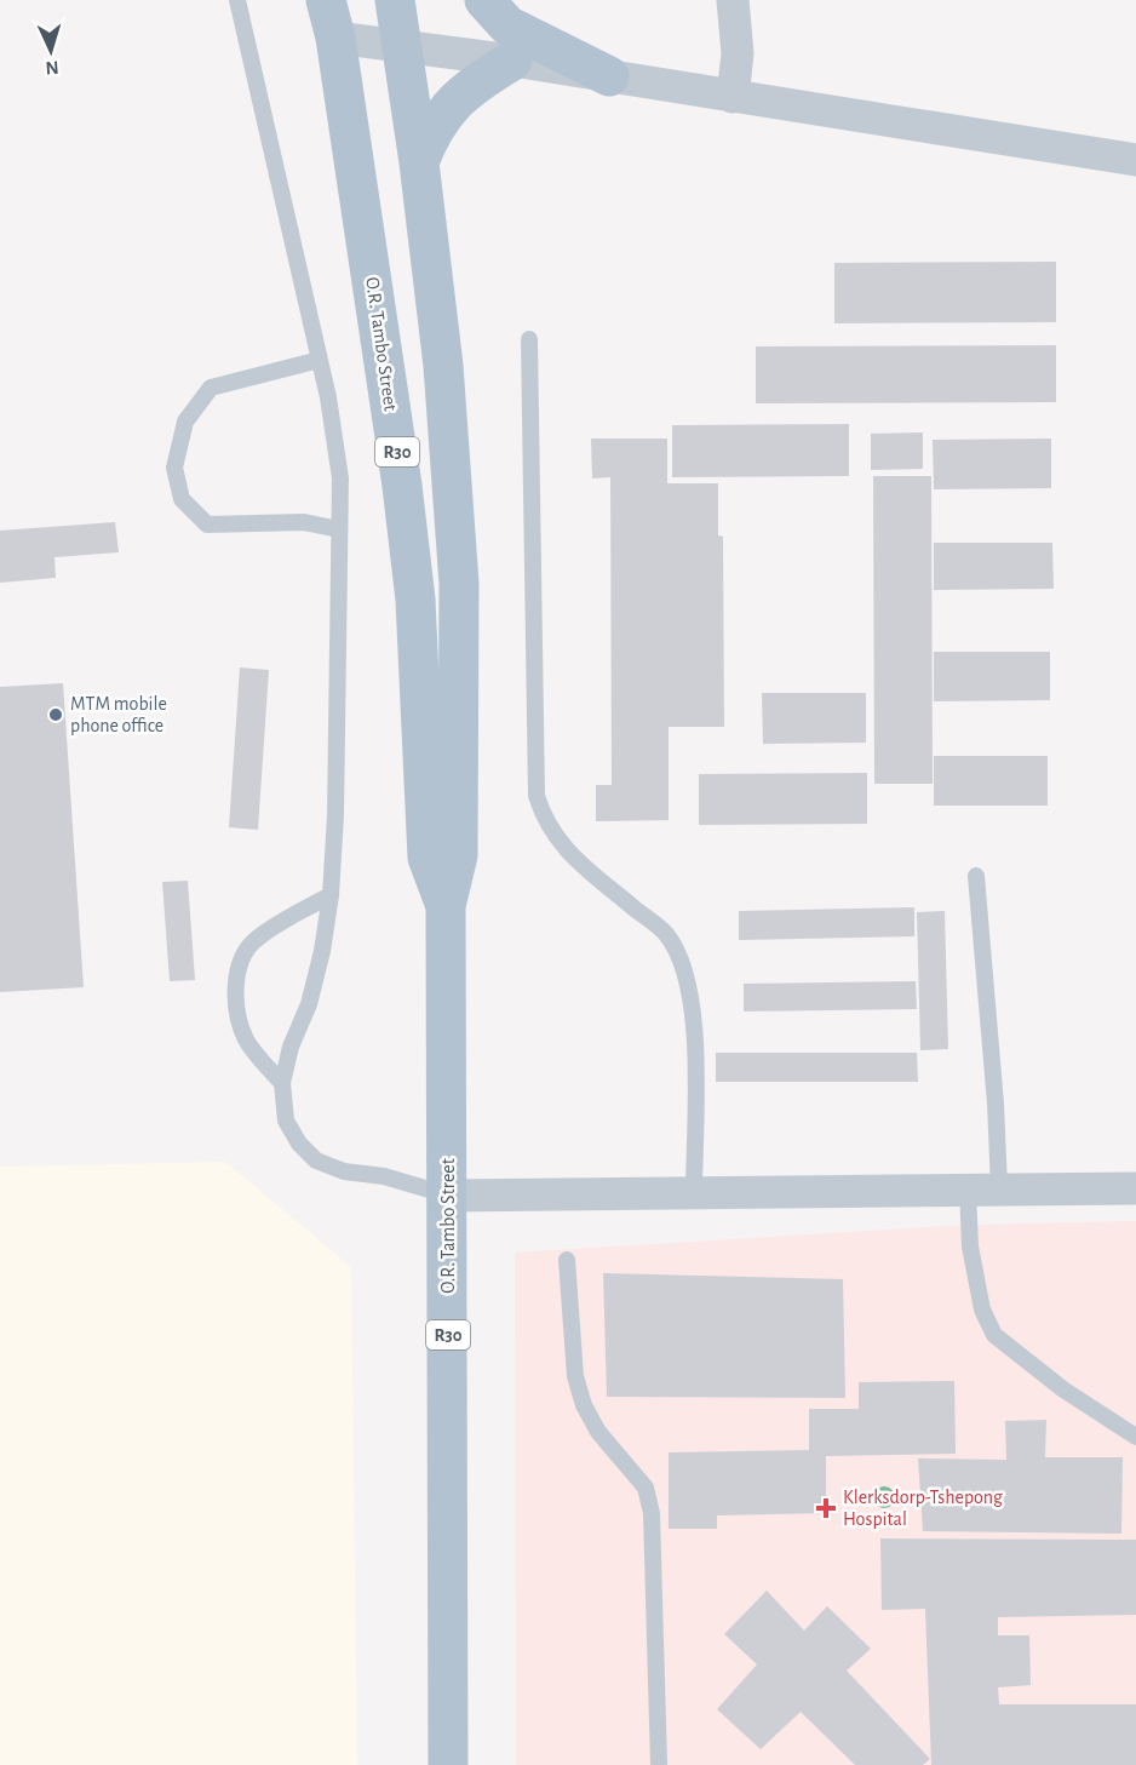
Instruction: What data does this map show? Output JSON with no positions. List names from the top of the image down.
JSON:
{
  "streets": {
    "main road": ["O.R. Tambo Street", "R30"]
  },
  "places": {
    "other": ["MTM mobile phone office"],
    "health": ["Klerksdorp-Tshepong Hospital"]
  },
  "north": "bottom"
}
